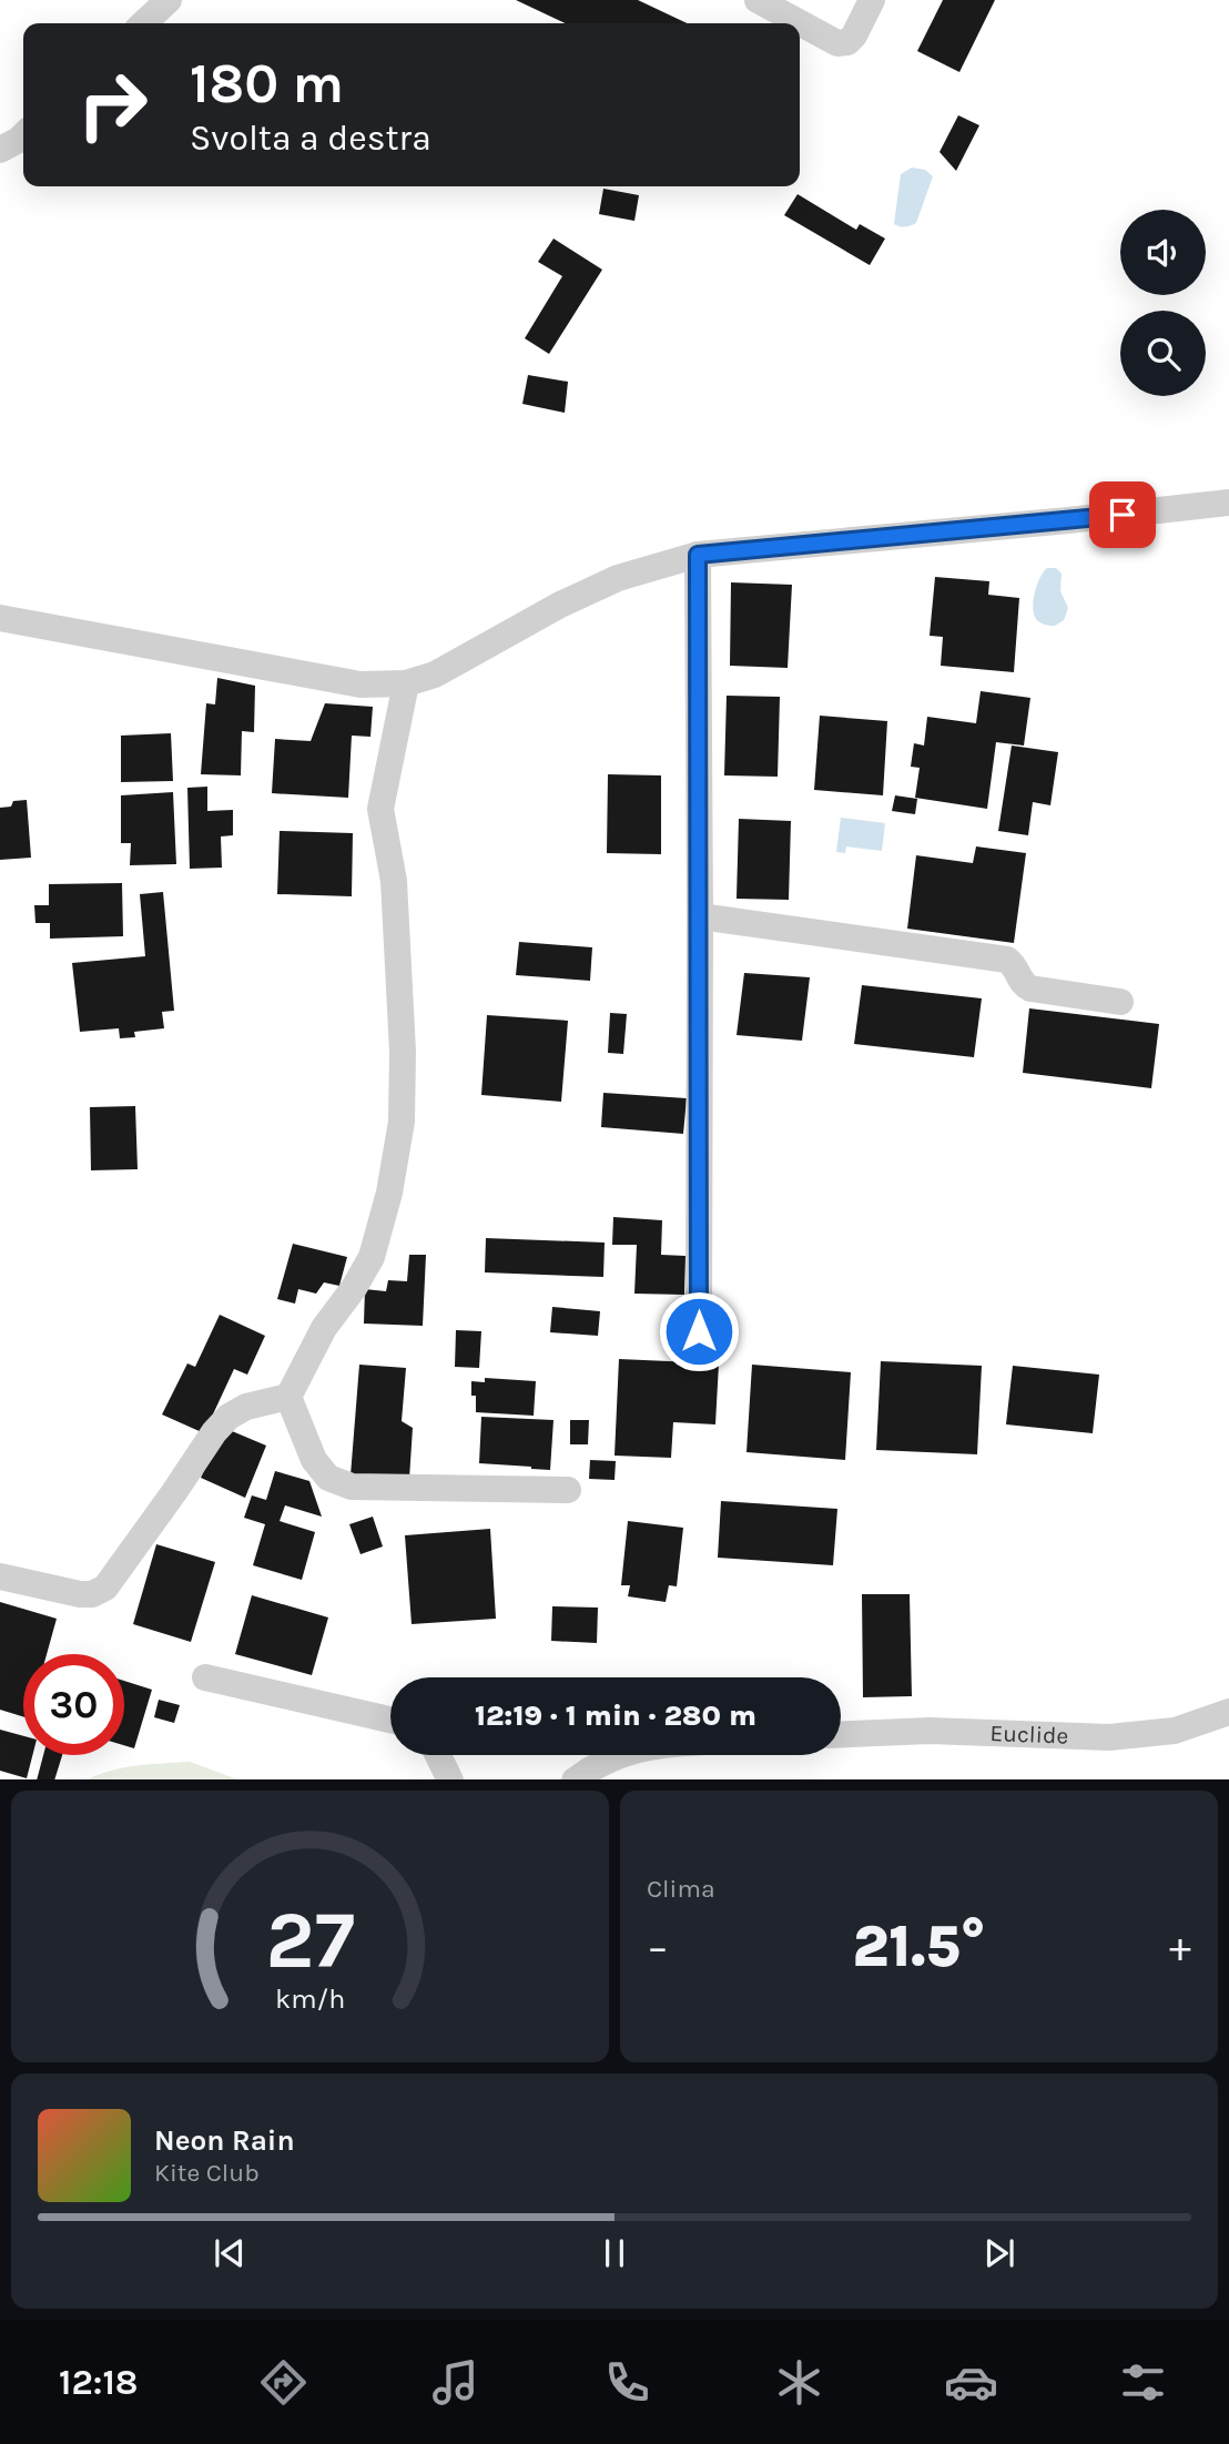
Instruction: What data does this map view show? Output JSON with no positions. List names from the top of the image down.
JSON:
{
  "streets": {
    "street": ["Euclide"]
  },
  "page": {
    "turn": ["180 m", "Svolta a destra"],
    "limit": "30",
    "trip": "12:19 · 1 min · 280 m",
    "tile": "Clima",
    "heat": ["−", "21.5°", "+"],
    "song": ["Neon Rain", "Kite Club"],
    "tabs": "12:18",
    "gauge": ["27", "km/h"]
  }
}
